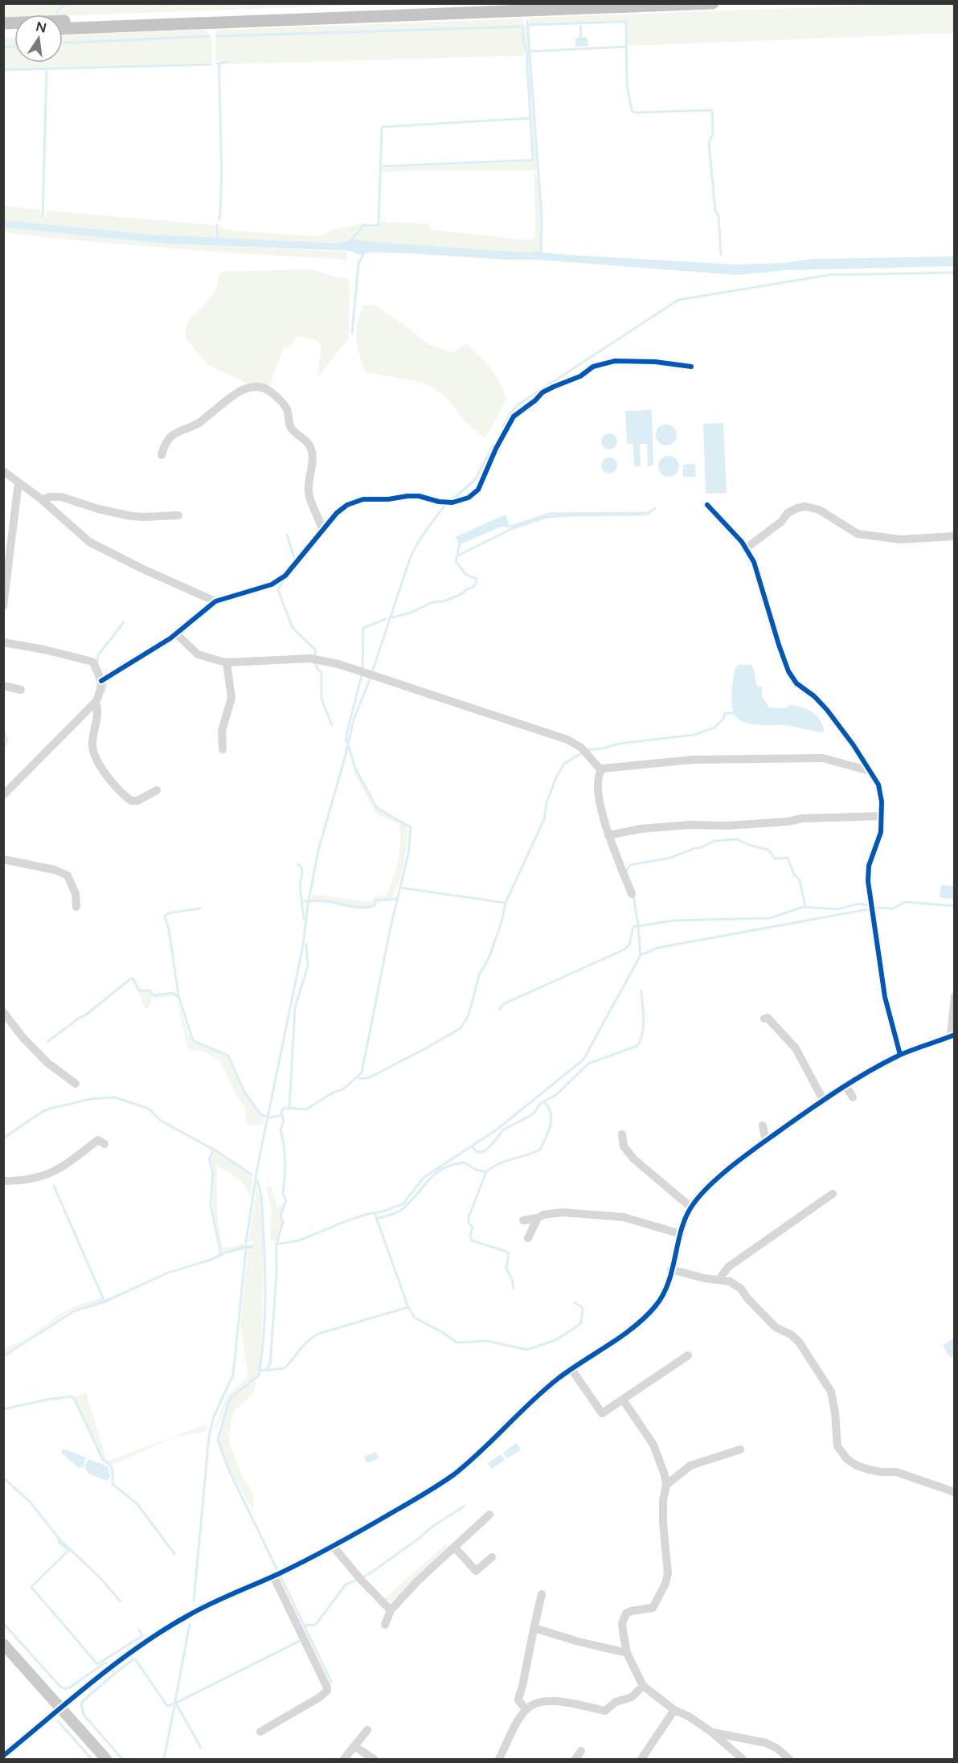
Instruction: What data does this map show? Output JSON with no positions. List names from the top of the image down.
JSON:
{
  "north": "top"
}
